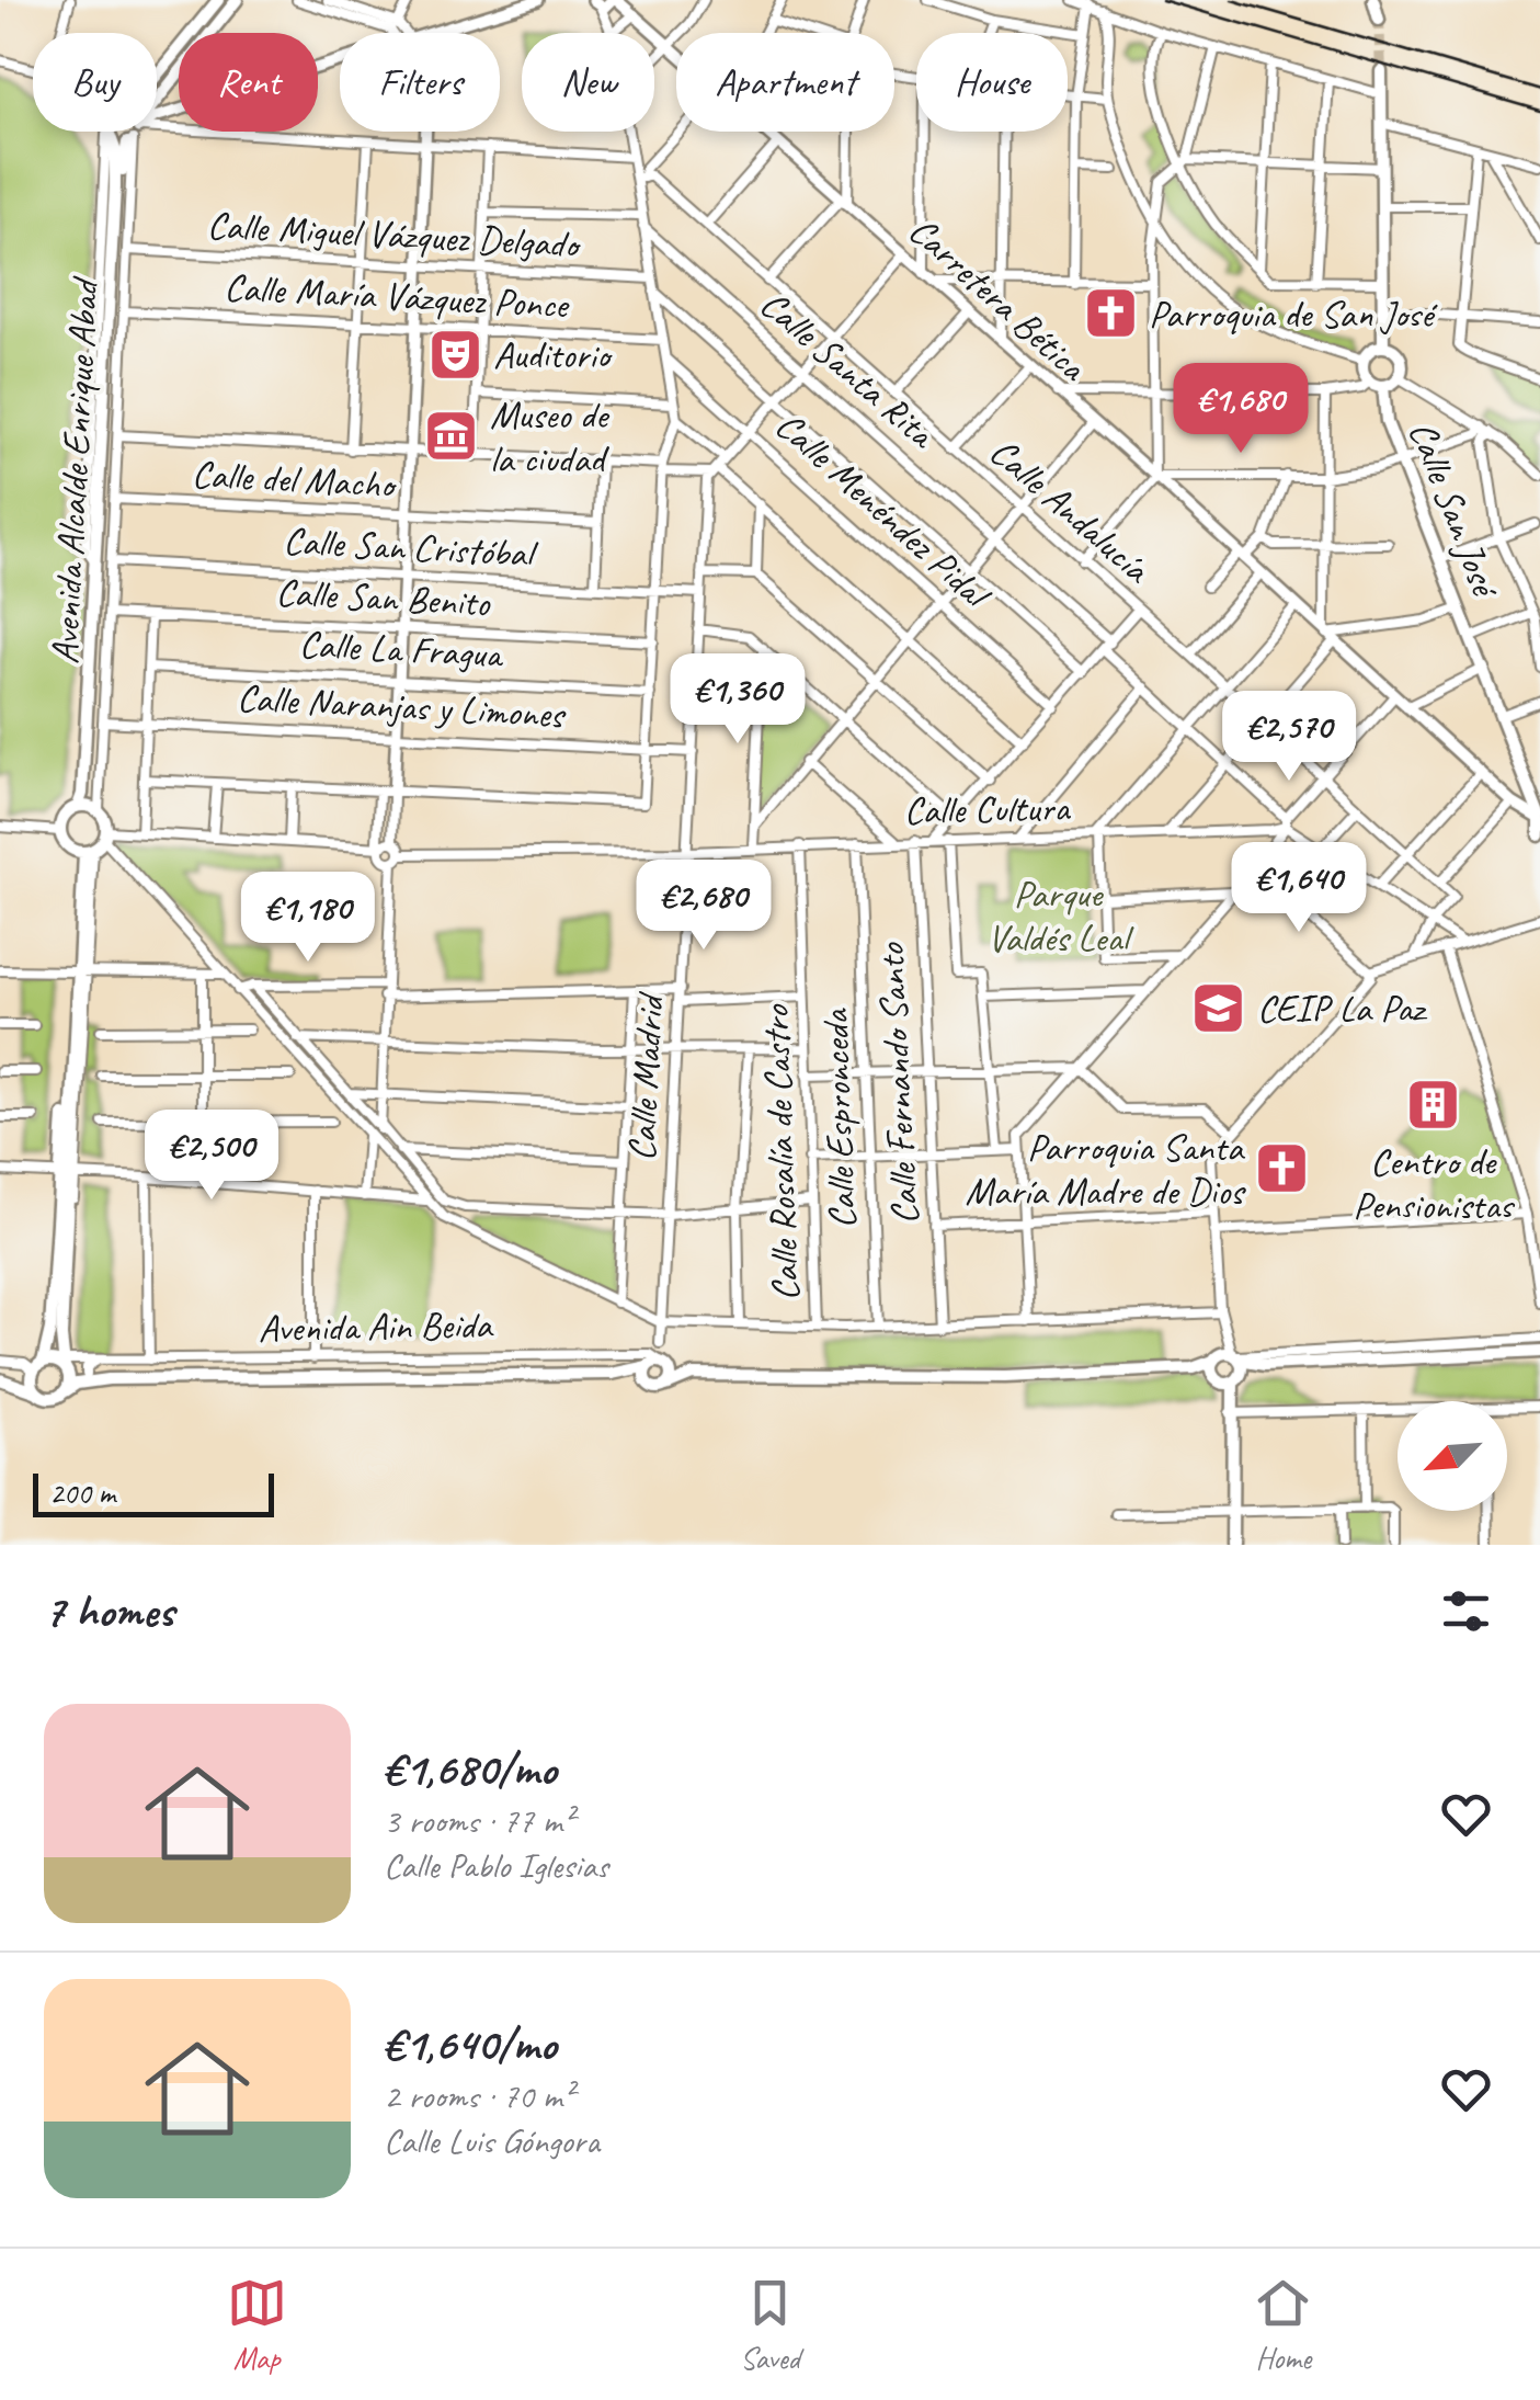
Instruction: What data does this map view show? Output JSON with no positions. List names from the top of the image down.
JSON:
{
  "streets": {
    "main road": ["Avenida Alcalde Enrique Abad", "Calle San José"],
    "street": [
      "Calle Miguel Vázquez Delgado",
      "Calle María Vázquez Ponce",
      "Carretera Bética",
      "Calle Santa Rita",
      "Calle del Macho",
      "Calle Menéndez Pidal",
      "Calle Andalucía",
      "Calle San Cristóbal",
      "Calle San Benito",
      "Calle La Fragua",
      "Calle Naranjas y Limones",
      "Calle Cultura",
      "Calle Madrid",
      "Calle Fernando Santo",
      "Calle Espronceda",
      "Calle Rosalía de Castro",
      "Avenida Ain Beida"
    ]
  },
  "crossings": [
    ["Carretera Bética", "Calle San José"],
    ["Calle Santa Rita", "Calle Andalucía"],
    ["Calle Santa Rita", "Calle Cultura"],
    ["Calle San Cristóbal", "Calle Madrid"],
    ["Calle Naranjas y Limones", "Calle Madrid"],
    ["Calle Cultura", "Calle Madrid"],
    ["Calle Cultura", "Calle Fernando Santo"],
    ["Calle Cultura", "Calle Espronceda"],
    ["Calle Cultura", "Calle Rosalía de Castro"],
    ["Calle Madrid", "Avenida Ain Beida"]
  ],
  "parks": ["Parque Valdés Leal"],
  "places": {
    "church": ["Parroquia de San José", "Parroquia Santa María Madre de Dios"],
    "theatre": ["Auditorio"],
    "museum": ["Museo de la ciudad"],
    "school or university": ["CEIP La Paz"],
    "building": ["Centro de Pensionistas"]
  },
  "scale_bar": "200 m",
  "north": "bottom left",
  "page": {
    "chip": [
      "Buy",
      "Rent",
      "Filters",
      "New",
      "Apartment",
      "House"
    ],
    "price": [
      "€1,680",
      "€1,360",
      "€2,570",
      "€1,640",
      "€2,680",
      "€1,180",
      "€2,500"
    ],
    "scale": "200 m",
    "heading": "7 homes",
    "list": [
      {
        "name": "€1,680/mo",
        "note": "3 rooms · 77 m² · Calle Pablo Iglesias"
      },
      {
        "name": "€1,640/mo",
        "note": "2 rooms · 70 m² · Calle Luis Góngora"
      }
    ],
    "tabs": ["Map", "Saved", "Home"]
  }
}
